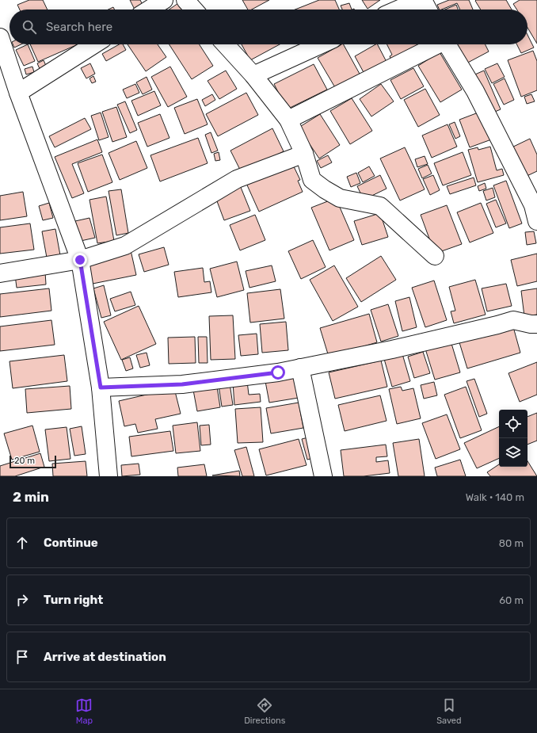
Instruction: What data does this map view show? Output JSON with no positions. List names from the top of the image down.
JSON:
{
  "scale_bar": "20 m",
  "page": {
    "search": "Search here",
    "scale": "20 m",
    "heading": ["2 min", "Walk · 140 m"],
    "list": [
      ["Continue", "80 m"],
      ["Turn right", "60 m"],
      "Arrive at destination"
    ],
    "nav": ["Map", "Directions", "Saved"]
  }
}
